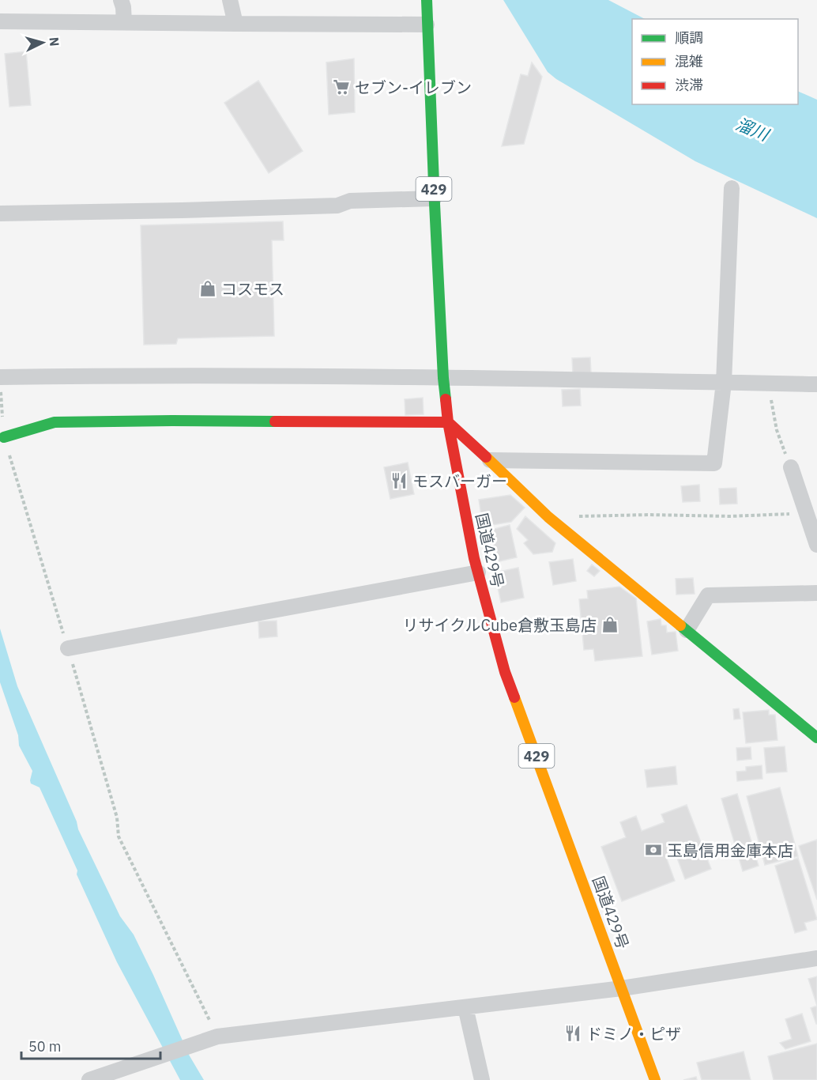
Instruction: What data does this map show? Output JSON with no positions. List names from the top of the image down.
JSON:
{
  "streets": {
    "main road": ["429", "国道429号"]
  },
  "water": ["溜川"],
  "places": {
    "supermarket": ["セブン-イレブン"],
    "shop": ["コスモス", "リサイクルCube倉敷玉島店"],
    "restaurant": ["モスバーガー", "ドミノ・ピザ"],
    "bank": ["玉島信用金庫本店"]
  },
  "legend": ["順調", "混雑", "渋滞"],
  "scale_bar": "50 m",
  "north": "right"
}
